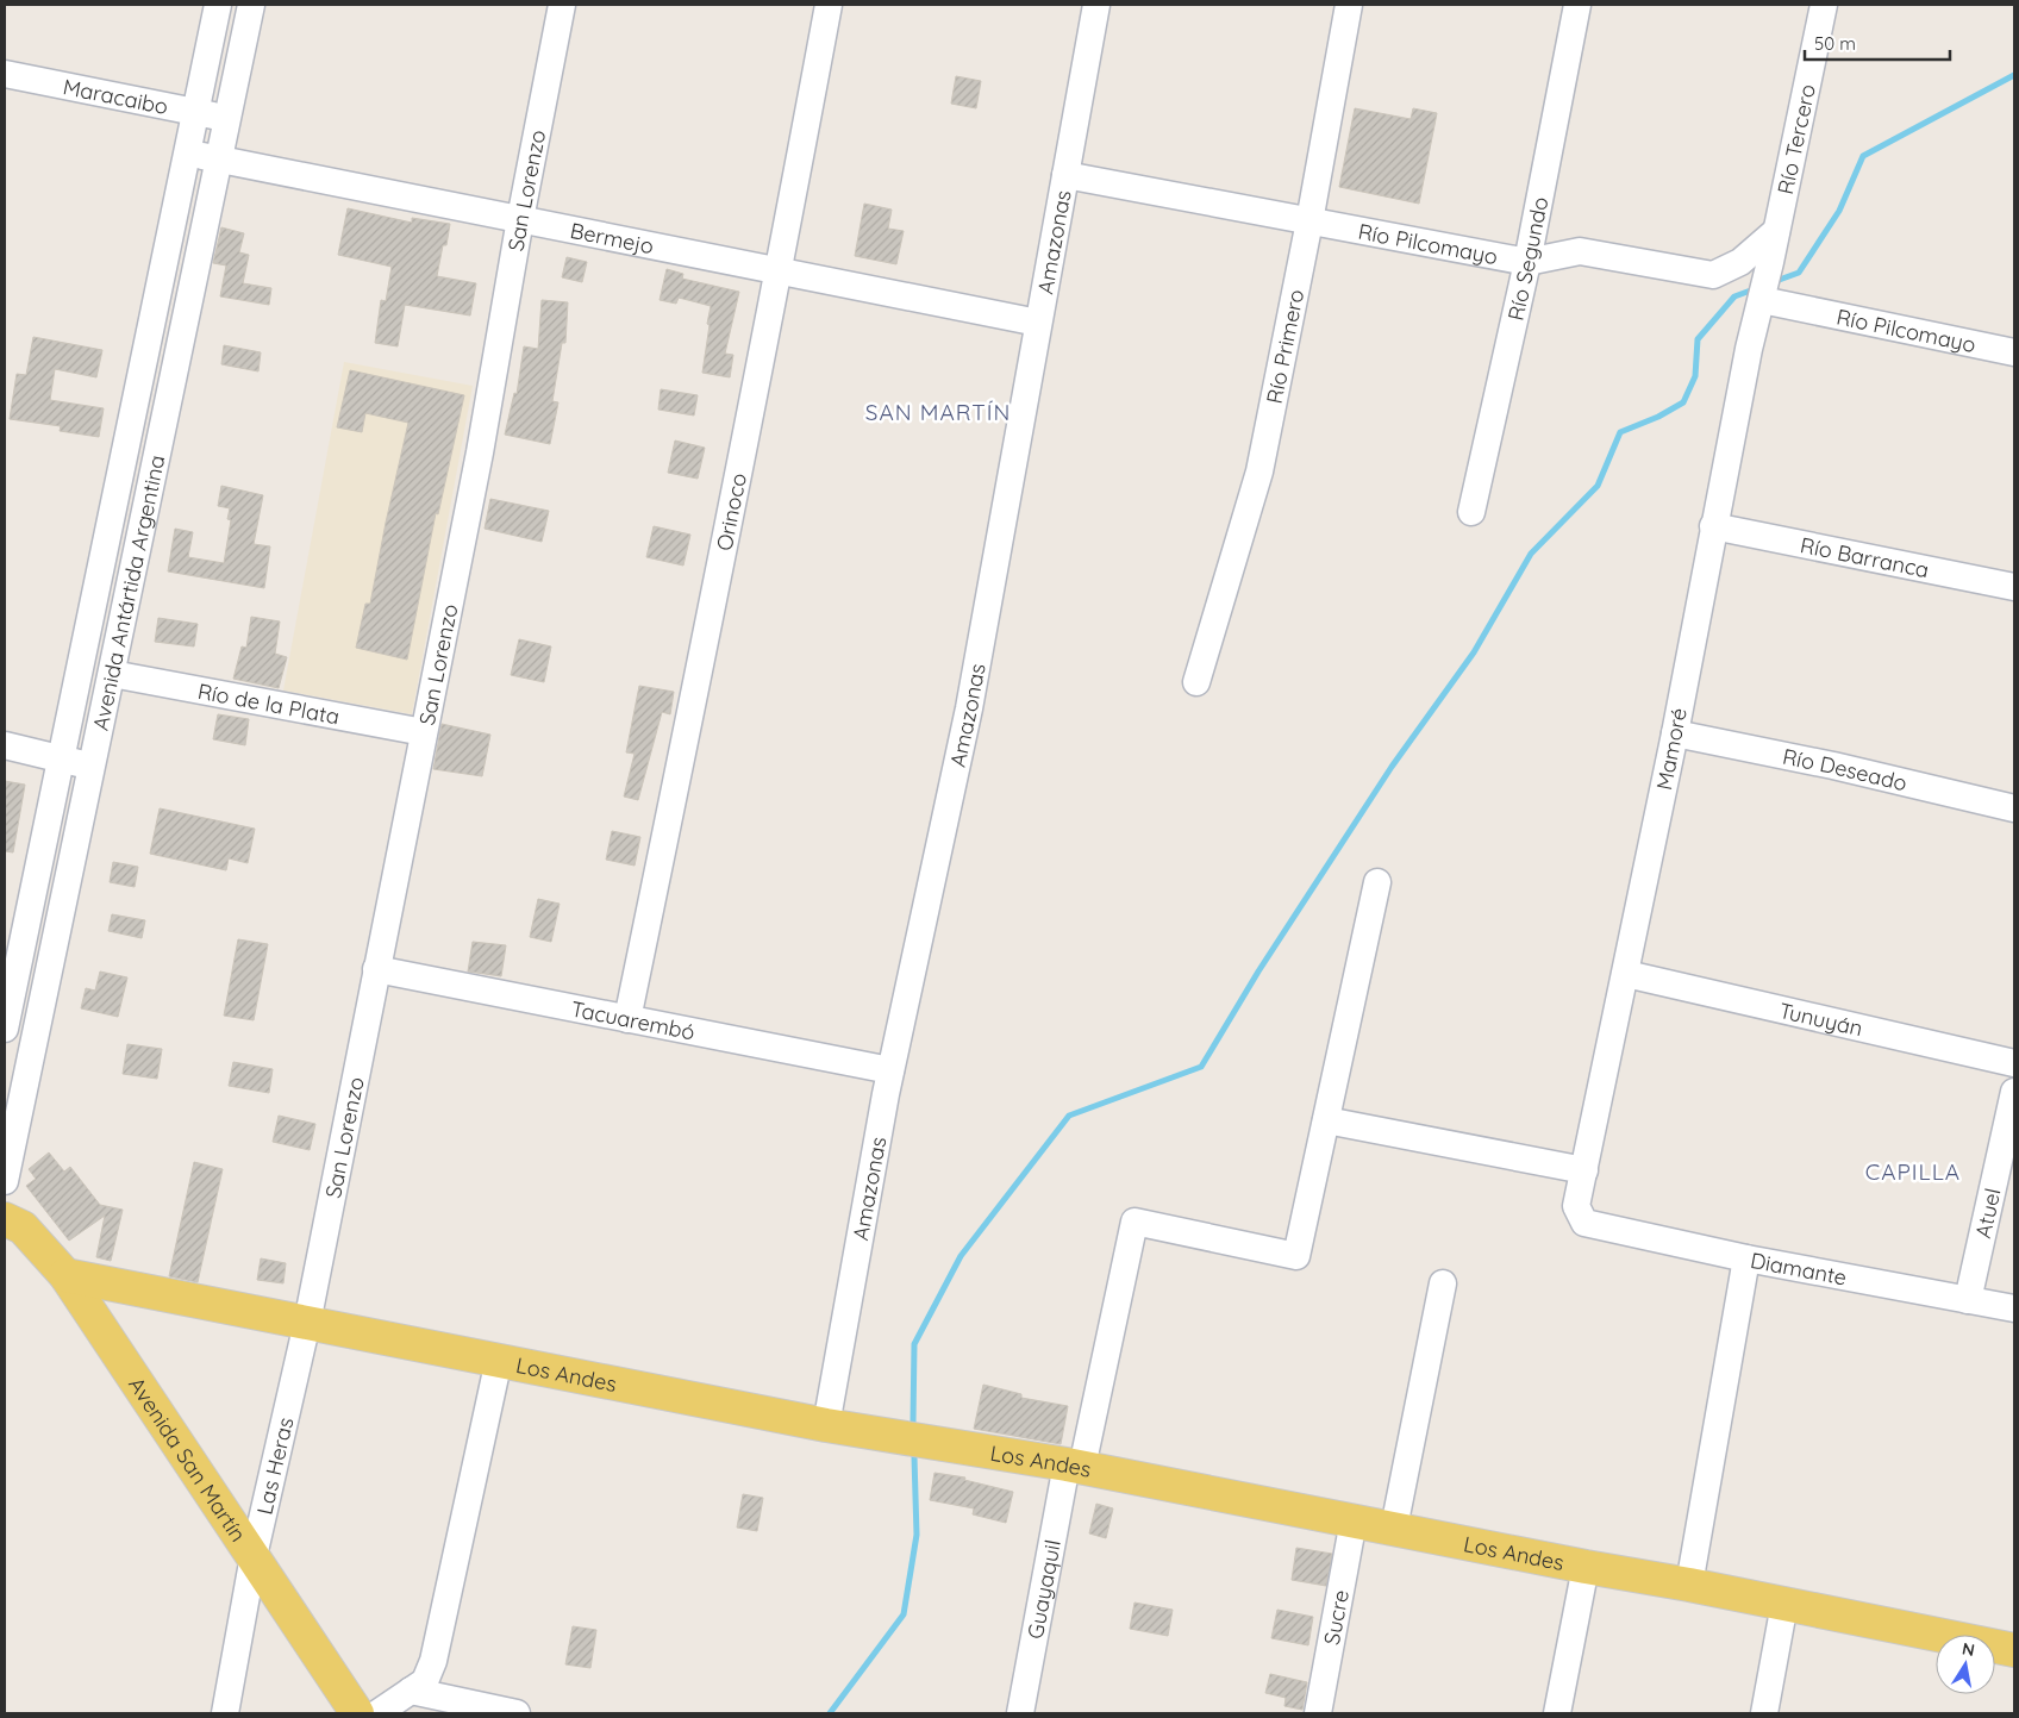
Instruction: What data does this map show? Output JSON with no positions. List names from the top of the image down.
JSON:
{
  "streets": {
    "main road": ["Los Andes", "Avenida San Martín"],
    "street": [
      "Maracaibo",
      "Río Tercero",
      "San Lorenzo",
      "Bermejo",
      "Amazonas",
      "Río Pilcomayo",
      "Río Segundo",
      "Río Primero",
      "Orinoco",
      "Río Barranca",
      "Avenida Antártida Argentina",
      "Río de la Plata",
      "Mamoré",
      "Río Deseado",
      "Tunuyán",
      "Tacuarembó",
      "Atuel",
      "Diamante",
      "Las Heras",
      "Guayaquil",
      "Sucre"
    ]
  },
  "crossings": [
    ["Maracaibo", "Avenida Antártida Argentina"],
    ["Río Tercero", "Río Pilcomayo"],
    ["Río Tercero", "Mamoré"],
    ["San Lorenzo", "Bermejo"],
    ["San Lorenzo", "Río de la Plata"],
    ["San Lorenzo", "Tacuarembó"],
    ["San Lorenzo", "Los Andes"],
    ["San Lorenzo", "Las Heras"],
    ["Bermejo", "Amazonas"],
    ["Bermejo", "Orinoco"],
    ["Bermejo", "Avenida Antártida Argentina"],
    ["Amazonas", "Río Pilcomayo"],
    ["Amazonas", "Tacuarembó"],
    ["Amazonas", "Los Andes"],
    ["Río Pilcomayo", "Río Segundo"],
    ["Río Pilcomayo", "Río Primero"],
    ["Río Pilcomayo", "Mamoré"],
    ["Orinoco", "Tacuarembó"],
    ["Río Barranca", "Mamoré"],
    ["Avenida Antártida Argentina", "Río de la Plata"],
    ["Mamoré", "Río Deseado"],
    ["Mamoré", "Tunuyán"],
    ["Mamoré", "Diamante"],
    ["Atuel", "Diamante"],
    ["Los Andes", "Avenida San Martín"],
    ["Los Andes", "Las Heras"],
    ["Los Andes", "Guayaquil"],
    ["Los Andes", "Sucre"],
    ["Avenida San Martín", "Las Heras"]
  ],
  "districts": ["SAN MARTÍN", "CAPILLA"],
  "scale_bar": "50 m",
  "north": "top"
}
